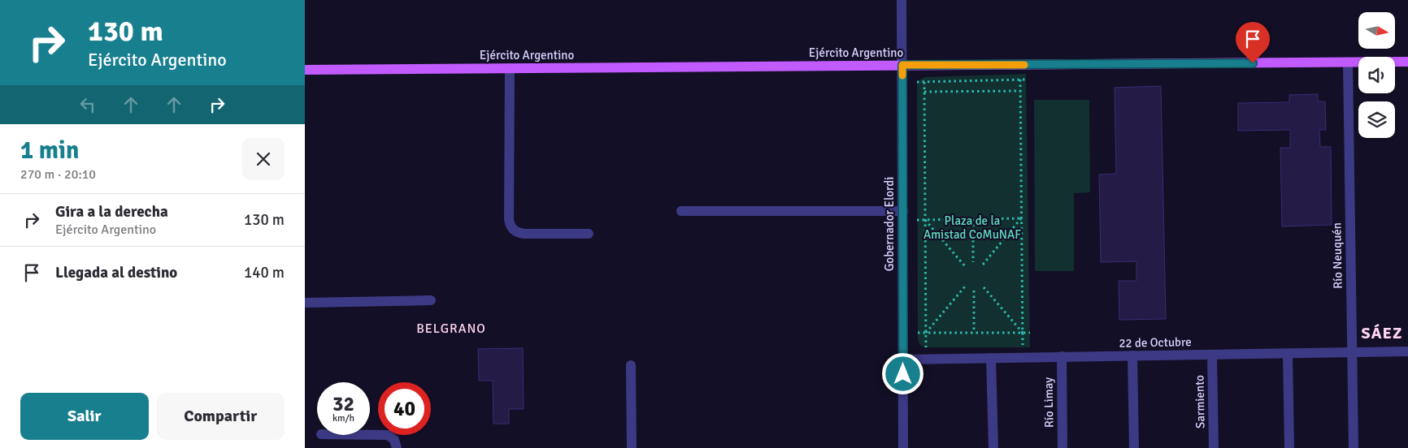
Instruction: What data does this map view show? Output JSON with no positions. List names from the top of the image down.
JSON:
{
  "streets": {
    "main road": ["Ejército Argentino"],
    "street": [
      "Gobernador Elordi",
      "Río Neuquén",
      "22 de Octubre",
      "Sarmiento",
      "Río Limay"
    ]
  },
  "crossings": [
    ["Ejército Argentino", "Gobernador Elordi"],
    ["Ejército Argentino", "Río Neuquén"],
    ["Gobernador Elordi", "22 de Octubre"],
    ["Río Neuquén", "22 de Octubre"],
    ["22 de Octubre", "Sarmiento"],
    ["22 de Octubre", "Río Limay"]
  ],
  "districts": ["BELGRANO", "SÁEZ"],
  "parks": ["Plaza de la Amistad CoMuNAF"],
  "north": "right",
  "page": {
    "turn": ["130 m", "Ejército Argentino"],
    "heading": ["1 min", "270 m · 20:10"],
    "list": [
      {
        "name": "Gira a la derecha",
        "note": "Ejército Argentino",
        "value": "130 m"
      },
      {
        "name": "Llegada al destino",
        "value": "140 m"
      }
    ],
    "speed": "32 km/h",
    "limit": "40",
    "buttons": ["Salir", "Compartir"]
  }
}
